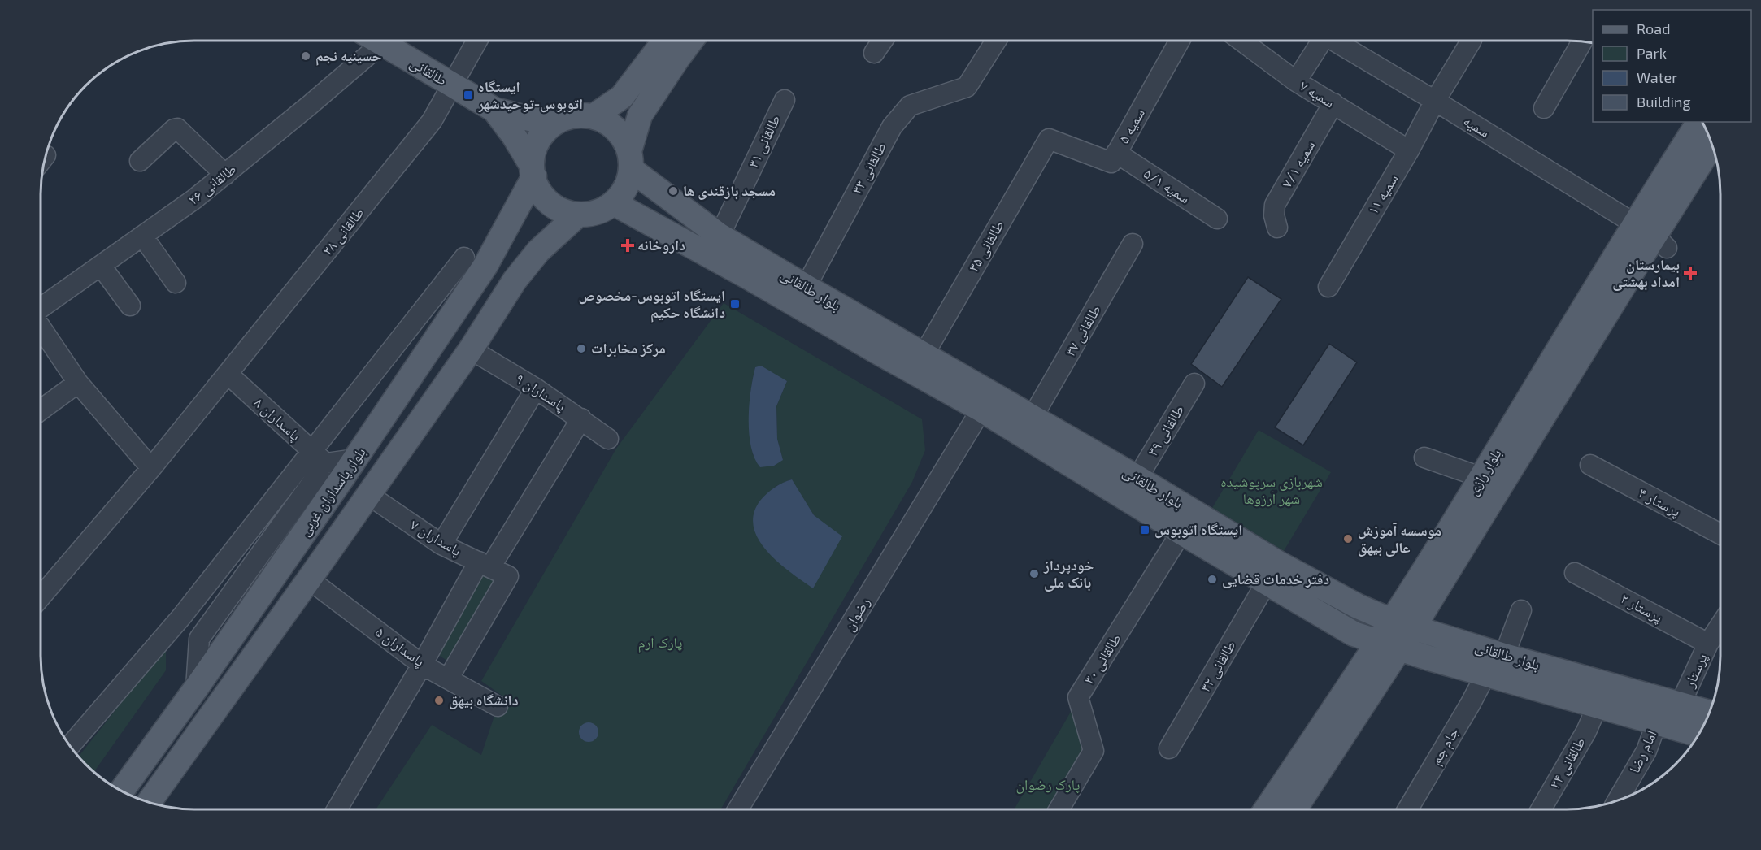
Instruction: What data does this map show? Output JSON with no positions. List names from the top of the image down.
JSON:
{
  "streets": {
    "main road": [
      "طالقانی",
      "بلوار طالقانی",
      "بلوار رازی",
      "بلوار پاسداران غربی"
    ],
    "street": [
      "سمیه ۷",
      "سمیه ۵",
      "سمیه",
      "طالقانی ۳۱",
      "سمیه ۷/۱",
      "طالقانی ۳۳",
      "طالقانی ۲۶",
      "سمیه ۵/۱",
      "سمیه ۱۱",
      "طالقانی ۲۸",
      "طالقانی ۳۵",
      "طالقانی ۳۷",
      "پاسداران ۹",
      "پاسداران ۸",
      "طالقانی ۳۹",
      "پرستار ۴",
      "پاسداران ۷",
      "پرستار ۲",
      "رضوان",
      "پاسداران ۵",
      "طالقانی ۳۰",
      "طالقانی ۳۲",
      "پرستار",
      "جام جم",
      "امام رضا",
      "طالقانی ۳۴"
    ]
  },
  "crossings": [
    ["طالقانی", "طالقانی ۲۸"],
    ["سمیه ۷", "سمیه ۷/۱"],
    ["سمیه ۷", "سمیه ۱۱"],
    ["سمیه ۵", "سمیه ۵/۱"],
    ["سمیه ۵", "طالقانی ۳۵"],
    ["سمیه", "سمیه ۱۱"],
    ["سمیه", "بلوار رازی"],
    ["طالقانی ۳۱", "بلوار طالقانی"],
    ["طالقانی ۳۳", "بلوار طالقانی"],
    ["طالقانی ۲۸", "پاسداران ۸"],
    ["طالقانی ۳۵", "بلوار طالقانی"],
    ["بلوار طالقانی", "طالقانی ۳۷"],
    ["بلوار طالقانی", "طالقانی ۳۹"],
    ["بلوار طالقانی", "بلوار رازی"],
    ["بلوار طالقانی", "بلوار پاسداران غربی"],
    ["بلوار طالقانی", "رضوان"],
    ["بلوار طالقانی", "طالقانی ۳۰"],
    ["بلوار طالقانی", "طالقانی ۳۲"],
    ["بلوار طالقانی", "پرستار"],
    ["بلوار طالقانی", "جام جم"],
    ["بلوار طالقانی", "امام رضا"],
    ["بلوار طالقانی", "طالقانی ۳۴"],
    ["پاسداران ۹", "بلوار پاسداران غربی"],
    ["بلوار پاسداران غربی", "پاسداران ۷"],
    ["بلوار پاسداران غربی", "پاسداران ۵"],
    ["پاسداران ۷", "پاسداران ۵"],
    ["پرستار ۲", "پرستار"]
  ],
  "parks": ["شهربازی سرپوشیده شهر آرزوها", "پارک ارم", "پارک رضوان"],
  "places": {
    "other": [
      "حسینیه نجم",
      "مسجد بازقندی ها",
      "مرکز مخابرات",
      "موسسه آموزش عالی بیهق",
      "خودپرداز بانک ملی",
      "دفتر خدمات قضایی",
      "دانشگاه بیهق"
    ],
    "transit": ["ایستگاه اتوبوس-توحیدشهر", "ایستگاه اتوبوس-مخصوص دانشگاه حکیم", "ایستگاه اتوبوس"],
    "health": ["داروخانه", "بیمارستان امداد بهشتی"]
  },
  "legend": [
    "Road",
    "Park",
    "Water",
    "Building"
  ]
}
